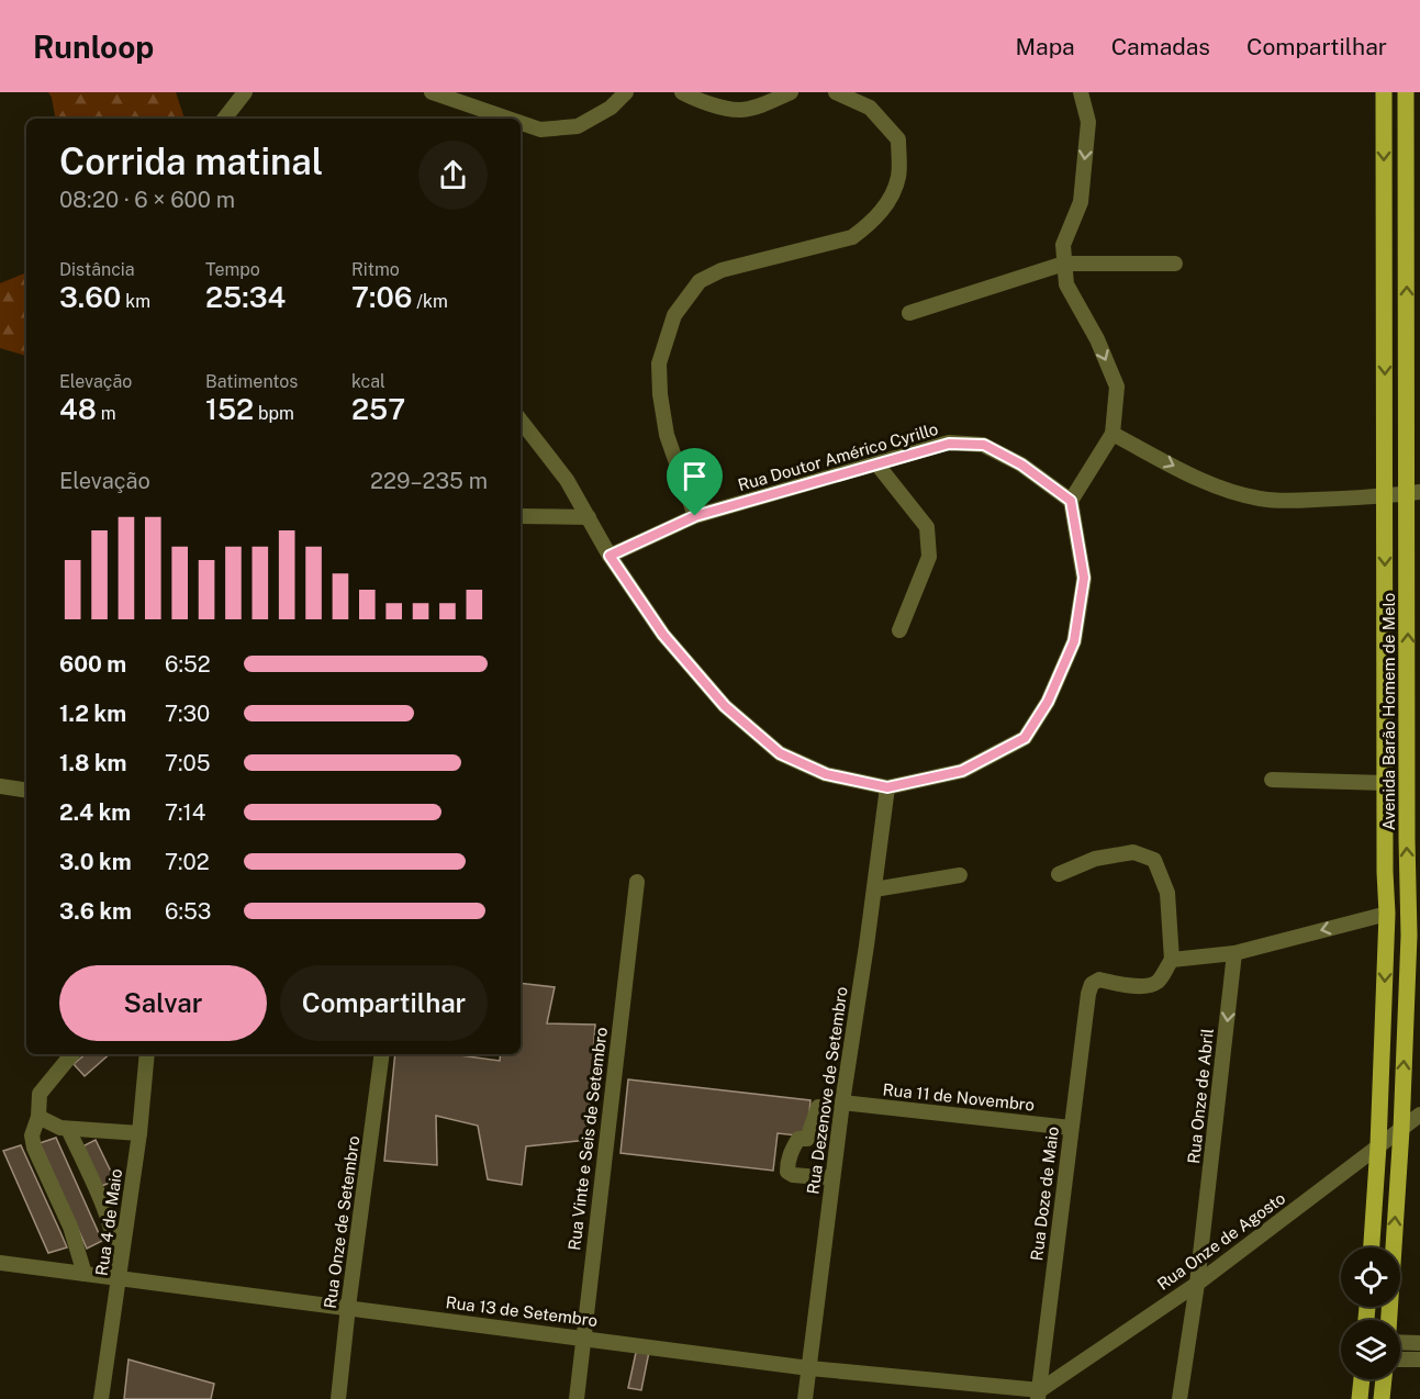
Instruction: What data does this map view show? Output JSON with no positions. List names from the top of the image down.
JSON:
{
  "streets": {
    "main road": ["Avenida Barão Homem de Melo"],
    "street": [
      "Rua Doutor Américo Cyrillo",
      "Rua Dezenove de Setembro",
      "Rua Onze de Abril",
      "Rua 11 de Novembro",
      "Rua Vinte e Seis de Setembro",
      "Rua Doze de Maio",
      "Rua 4 de Maio",
      "Rua Onze de Setembro",
      "Rua Onze de Agosto",
      "Rua 13 de Setembro"
    ]
  },
  "crossings": [
    ["Avenida Barão Homem de Melo", "Rua Onze de Agosto"],
    ["Rua Dezenove de Setembro", "Rua 11 de Novembro"],
    ["Rua Dezenove de Setembro", "Rua 13 de Setembro"],
    ["Rua Onze de Abril", "Rua Onze de Agosto"],
    ["Rua 11 de Novembro", "Rua Doze de Maio"],
    ["Rua Vinte e Seis de Setembro", "Rua 13 de Setembro"],
    ["Rua Doze de Maio", "Rua Onze de Agosto"],
    ["Rua Doze de Maio", "Rua 13 de Setembro"],
    ["Rua 4 de Maio", "Rua 13 de Setembro"],
    ["Rua Onze de Setembro", "Rua 13 de Setembro"],
    ["Rua Onze de Agosto", "Rua 13 de Setembro"]
  ],
  "one_way": ["Rua Onze de Abril"],
  "page": {
    "header": "Runloop",
    "nav": ["Mapa", "Camadas", "Compartilhar"],
    "heading": ["Corrida matinal", "08:20 · 6 × 600 m"],
    "stats": [
      ["Distância", "3.60 km"],
      ["Tempo", "25:34"],
      ["Ritmo", "7:06 /km"],
      ["Elevação", "48 m"],
      ["Batimentos", "152 bpm"],
      ["kcal", "257"]
    ],
    "chart": ["Elevação", "229–235 m"],
    "list": [
      {
        "name": "600 m",
        "note": "6:52"
      },
      {
        "name": "1.2 km",
        "note": "7:30"
      },
      {
        "name": "1.8 km",
        "note": "7:05"
      },
      {
        "name": "2.4 km",
        "note": "7:14"
      },
      {
        "name": "3.0 km",
        "note": "7:02"
      },
      {
        "name": "3.6 km",
        "note": "6:53"
      }
    ],
    "buttons": ["Salvar", "Compartilhar"]
  }
}
